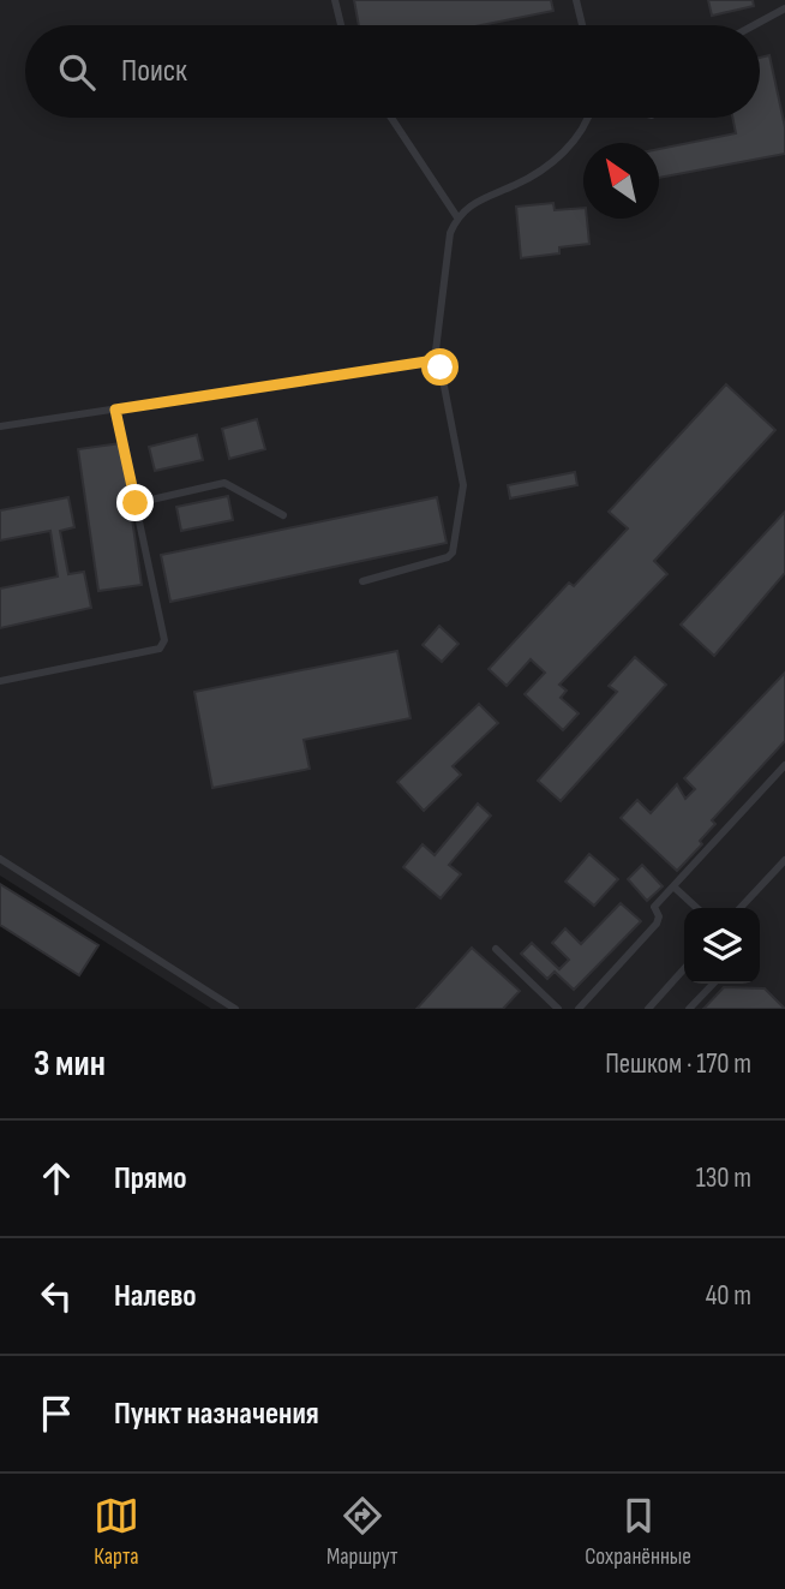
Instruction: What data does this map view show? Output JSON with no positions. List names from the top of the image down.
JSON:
{
  "north": "top left",
  "page": {
    "search": "Поиск",
    "heading": ["3 мин", "Пешком · 170 m"],
    "list": [
      ["Прямо", "130 m"],
      ["Налево", "40 m"],
      "Пункт назначения"
    ],
    "nav": ["Карта", "Маршрут", "Сохранённые"]
  }
}
